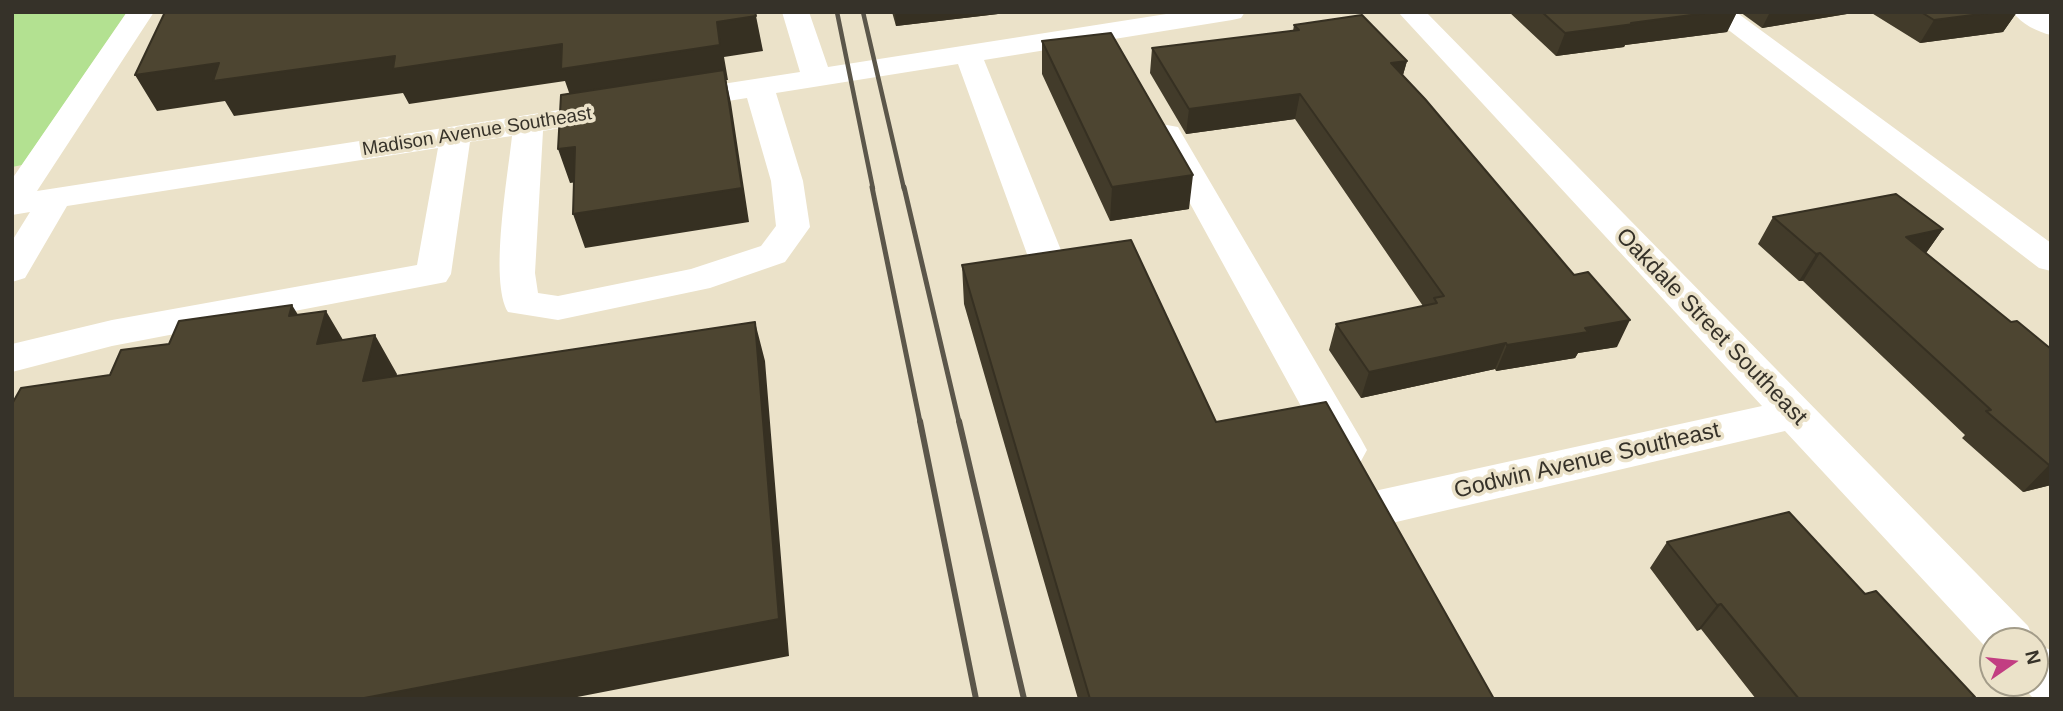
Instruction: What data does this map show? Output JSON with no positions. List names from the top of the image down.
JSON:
{
  "streets": {
    "street": ["Madison Avenue Southeast", "Oakdale Street Southeast", "Godwin Avenue Southeast"]
  },
  "crossings": [
    ["Oakdale Street Southeast", "Godwin Avenue Southeast"]
  ],
  "north": "right"
}
